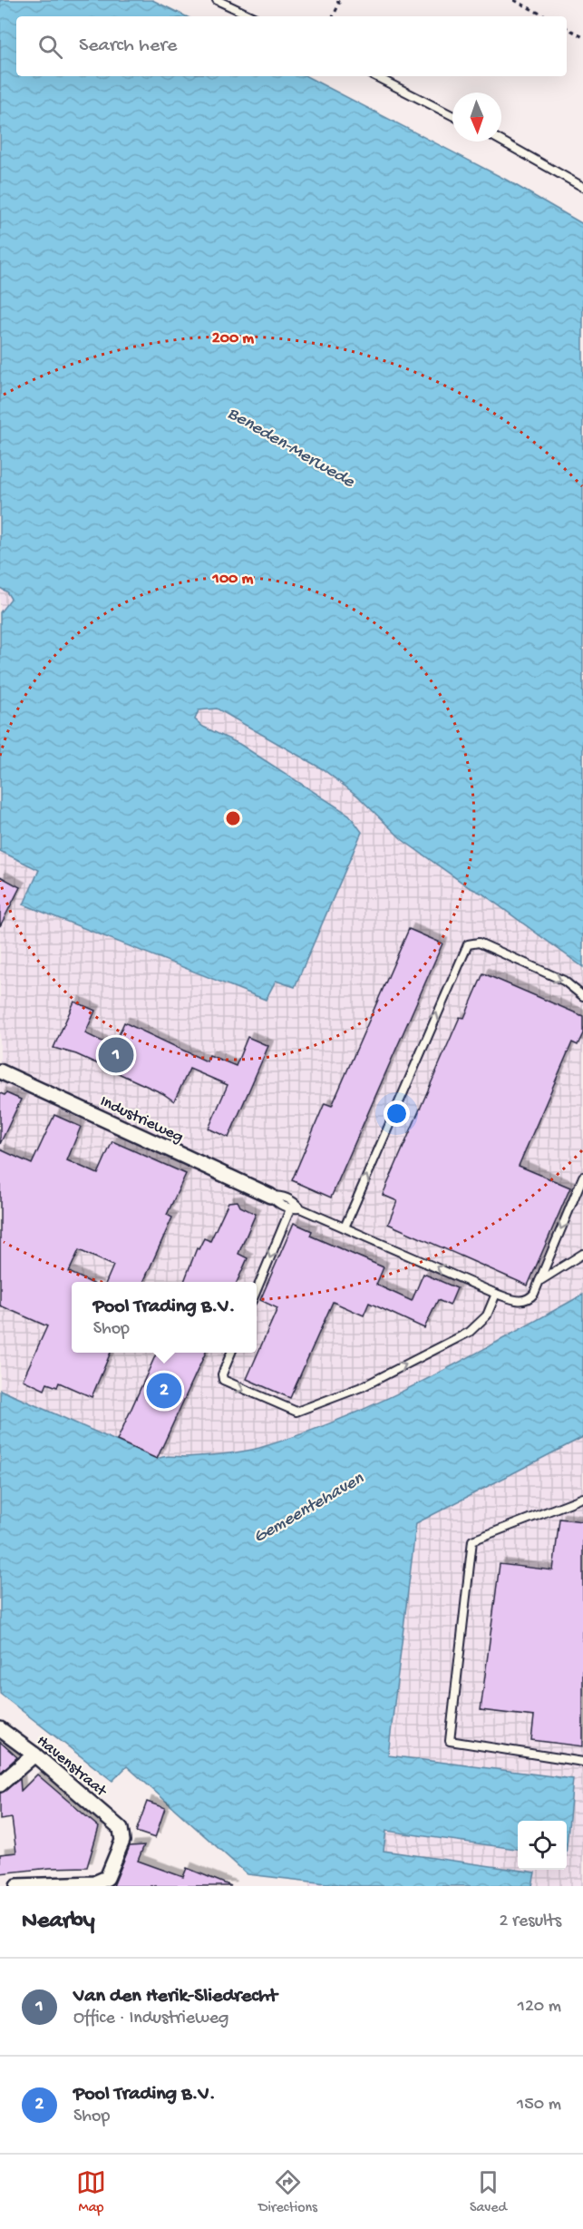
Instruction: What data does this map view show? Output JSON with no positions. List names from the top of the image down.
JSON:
{
  "streets": {
    "street": ["Industrieweg", "Havenstraat"]
  },
  "water": ["Beneden-Merwede", "Gemeentehaven"],
  "north": "bottom",
  "page": {
    "search": "Search here",
    "pins": ["1", "2"],
    "popup": ["Pool Trading B.V.", "Shop"],
    "heading": ["Nearby", "2 results"],
    "list": [
      {
        "mark": "1",
        "name": "Van den Herik-Sliedrecht",
        "note": "Office · Industrieweg",
        "value": "120 m"
      },
      {
        "mark": "2",
        "name": "Pool Trading B.V.",
        "note": "Shop",
        "value": "150 m"
      }
    ],
    "nav": ["Map", "Directions", "Saved"]
  },
  "rings": ["200 m", "100 m"]
}
